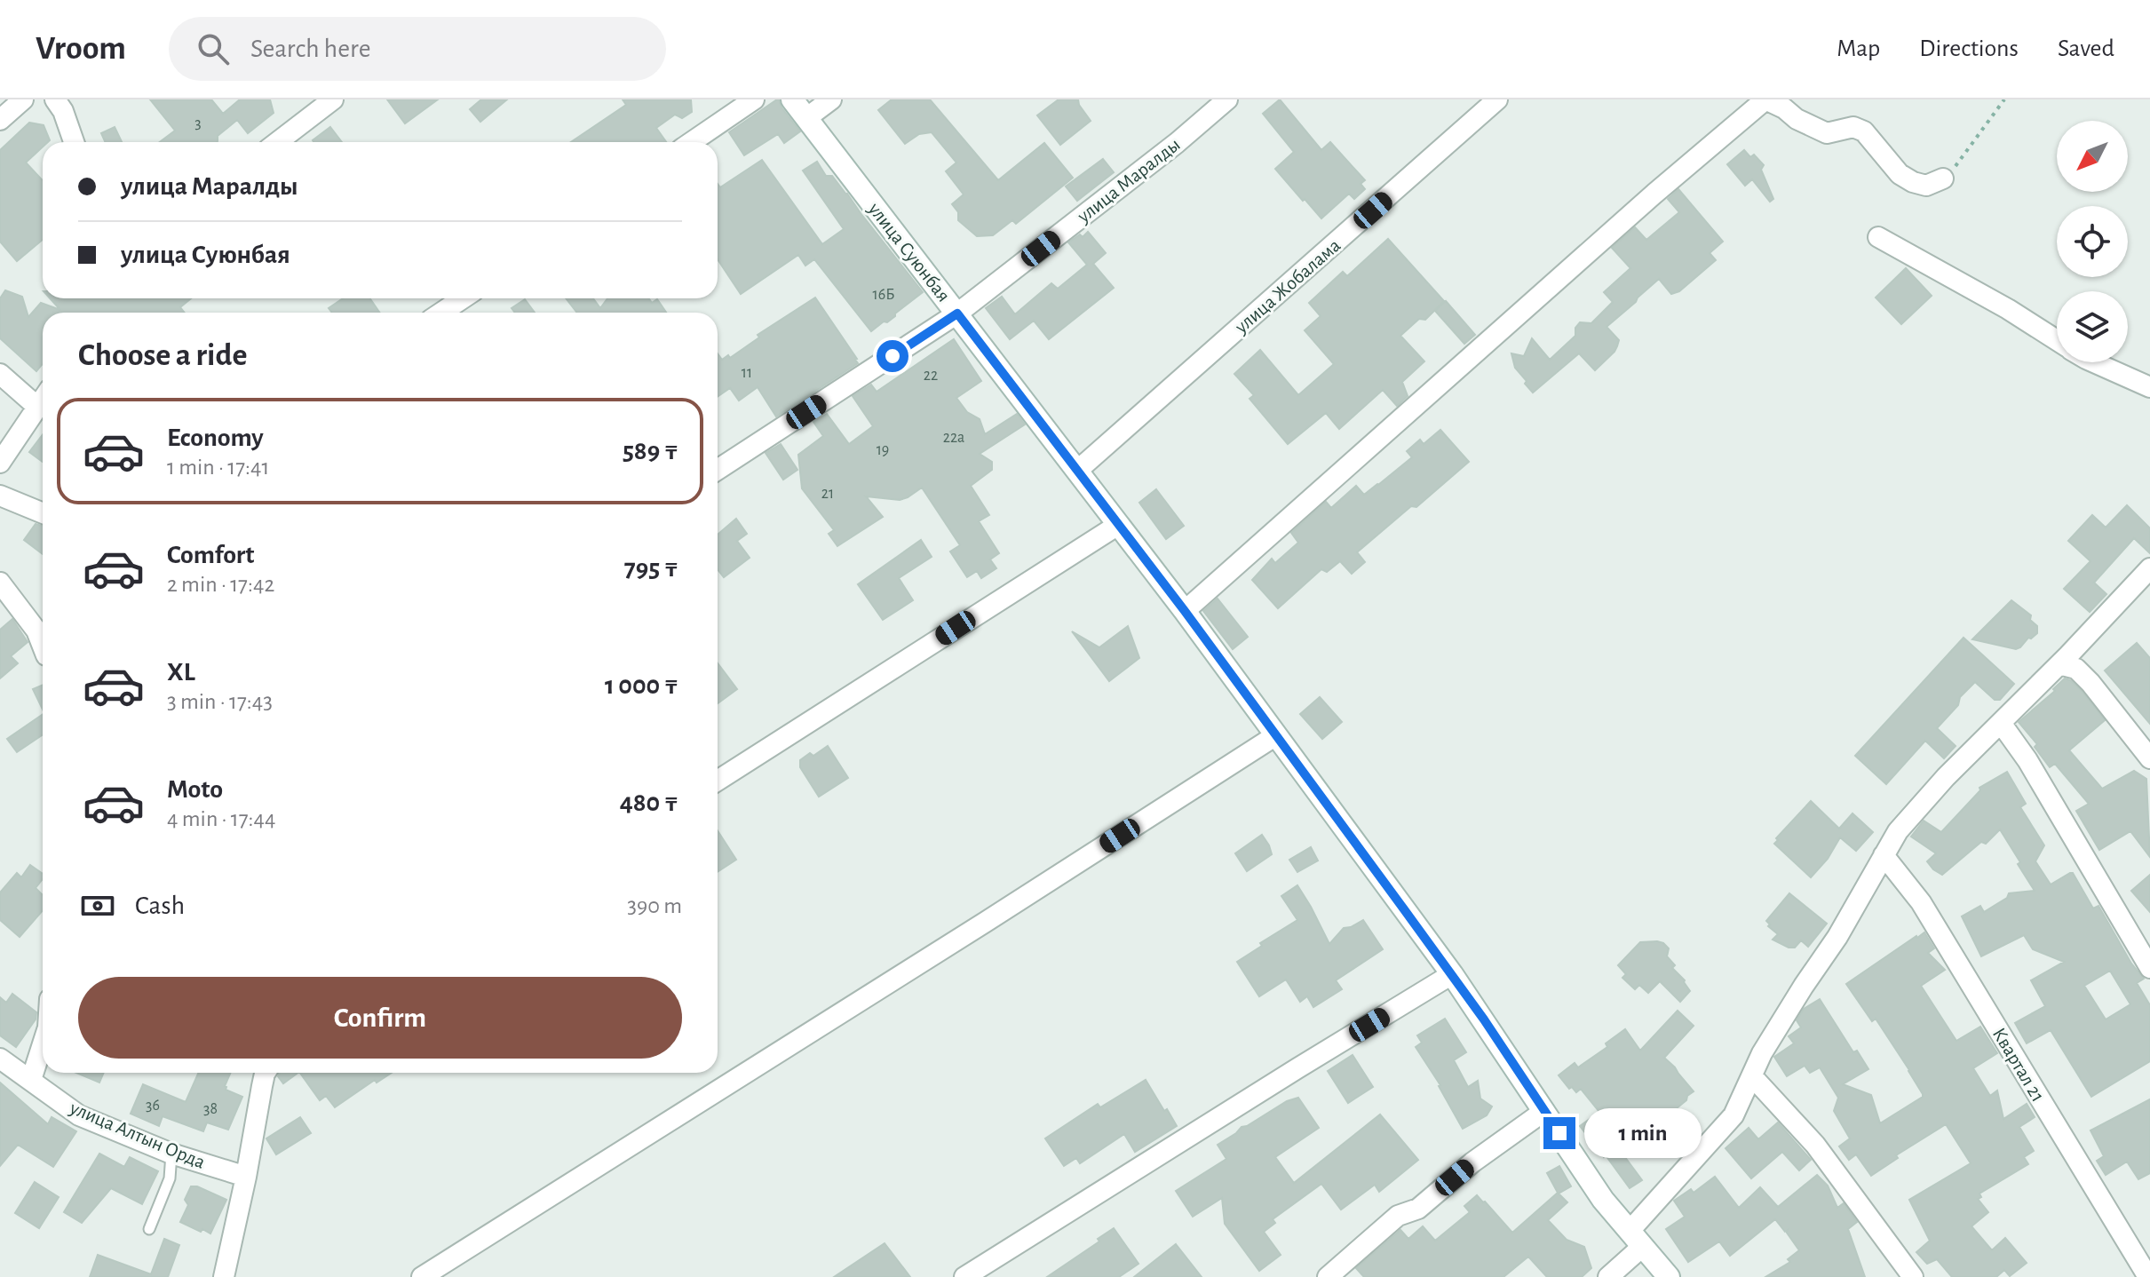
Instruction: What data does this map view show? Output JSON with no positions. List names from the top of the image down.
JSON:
{
  "streets": {
    "street": [
      "улица Маралды",
      "улица Суюнбая",
      "улица Жобалама",
      "Квартал 21",
      "улица Алтын Орда"
    ]
  },
  "crossings": [
    ["улица Маралды", "улица Суюнбая"],
    ["улица Суюнбая", "улица Жобалама"]
  ],
  "house_numbers": [
    "3",
    "16Б",
    "11",
    "22",
    "22а",
    "19",
    "21",
    "36",
    "38"
  ],
  "north": "bottom left",
  "page": {
    "header": "Vroom",
    "search": "Search here",
    "nav": ["Map", "Directions", "Saved"],
    "banner": ["улица Маралды", "улица Суюнбая"],
    "heading": "Choose a ride",
    "list": [
      {
        "name": "Economy",
        "note": "1 min · 17:41",
        "value": "589 ₸"
      },
      {
        "name": "Comfort",
        "note": "2 min · 17:42",
        "value": "795 ₸"
      },
      {
        "name": "XL",
        "note": "3 min · 17:43",
        "value": "1 000 ₸"
      },
      {
        "name": "Moto",
        "note": "4 min · 17:44",
        "value": "480 ₸"
      }
    ],
    "pay": ["Cash", "390 m"],
    "buttons": "Confirm",
    "bubble": "1 min"
  }
}
